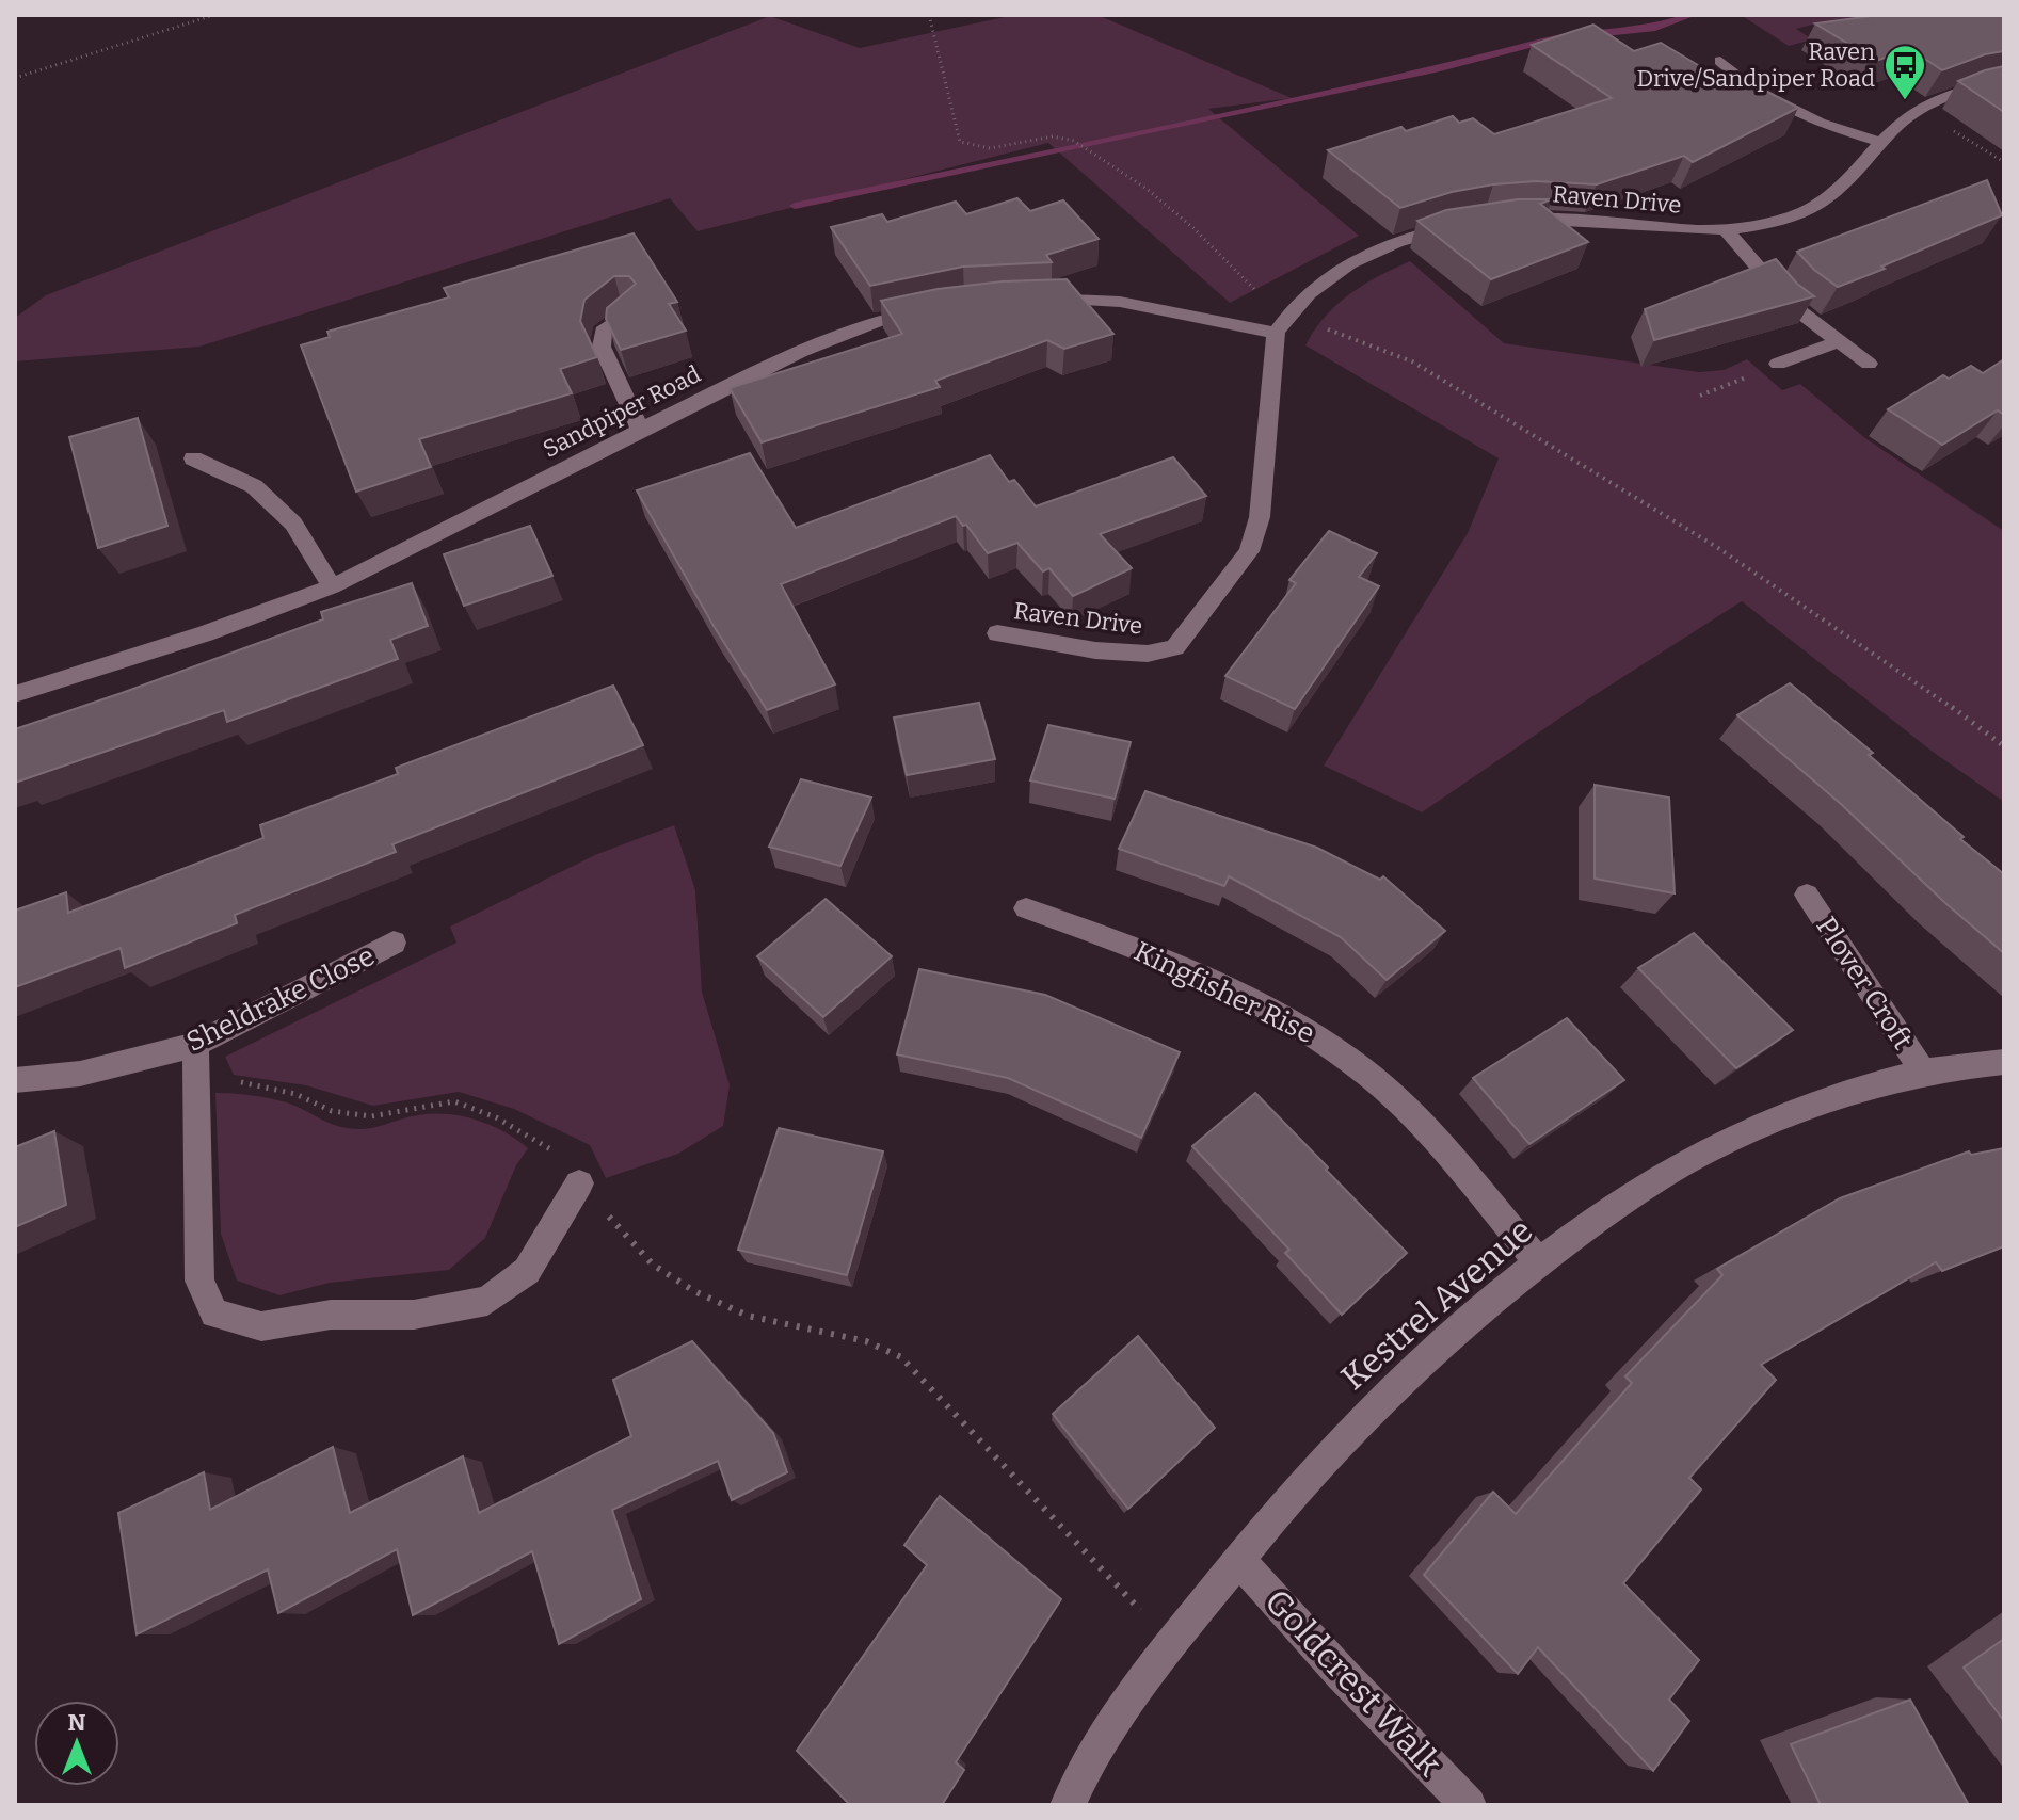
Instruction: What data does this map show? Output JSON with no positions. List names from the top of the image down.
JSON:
{
  "streets": {
    "street": [
      "Raven Drive",
      "Sandpiper Road",
      "Plover Croft",
      "Kingfisher Rise",
      "Sheldrake Close",
      "Kestrel Avenue",
      "Goldcrest Walk"
    ]
  },
  "crossings": [
    ["Plover Croft", "Kestrel Avenue"],
    ["Kingfisher Rise", "Kestrel Avenue"],
    ["Kestrel Avenue", "Goldcrest Walk"]
  ],
  "places": {
    "bus stop": ["Raven Drive/Sandpiper Road"]
  },
  "north": "top"
}
